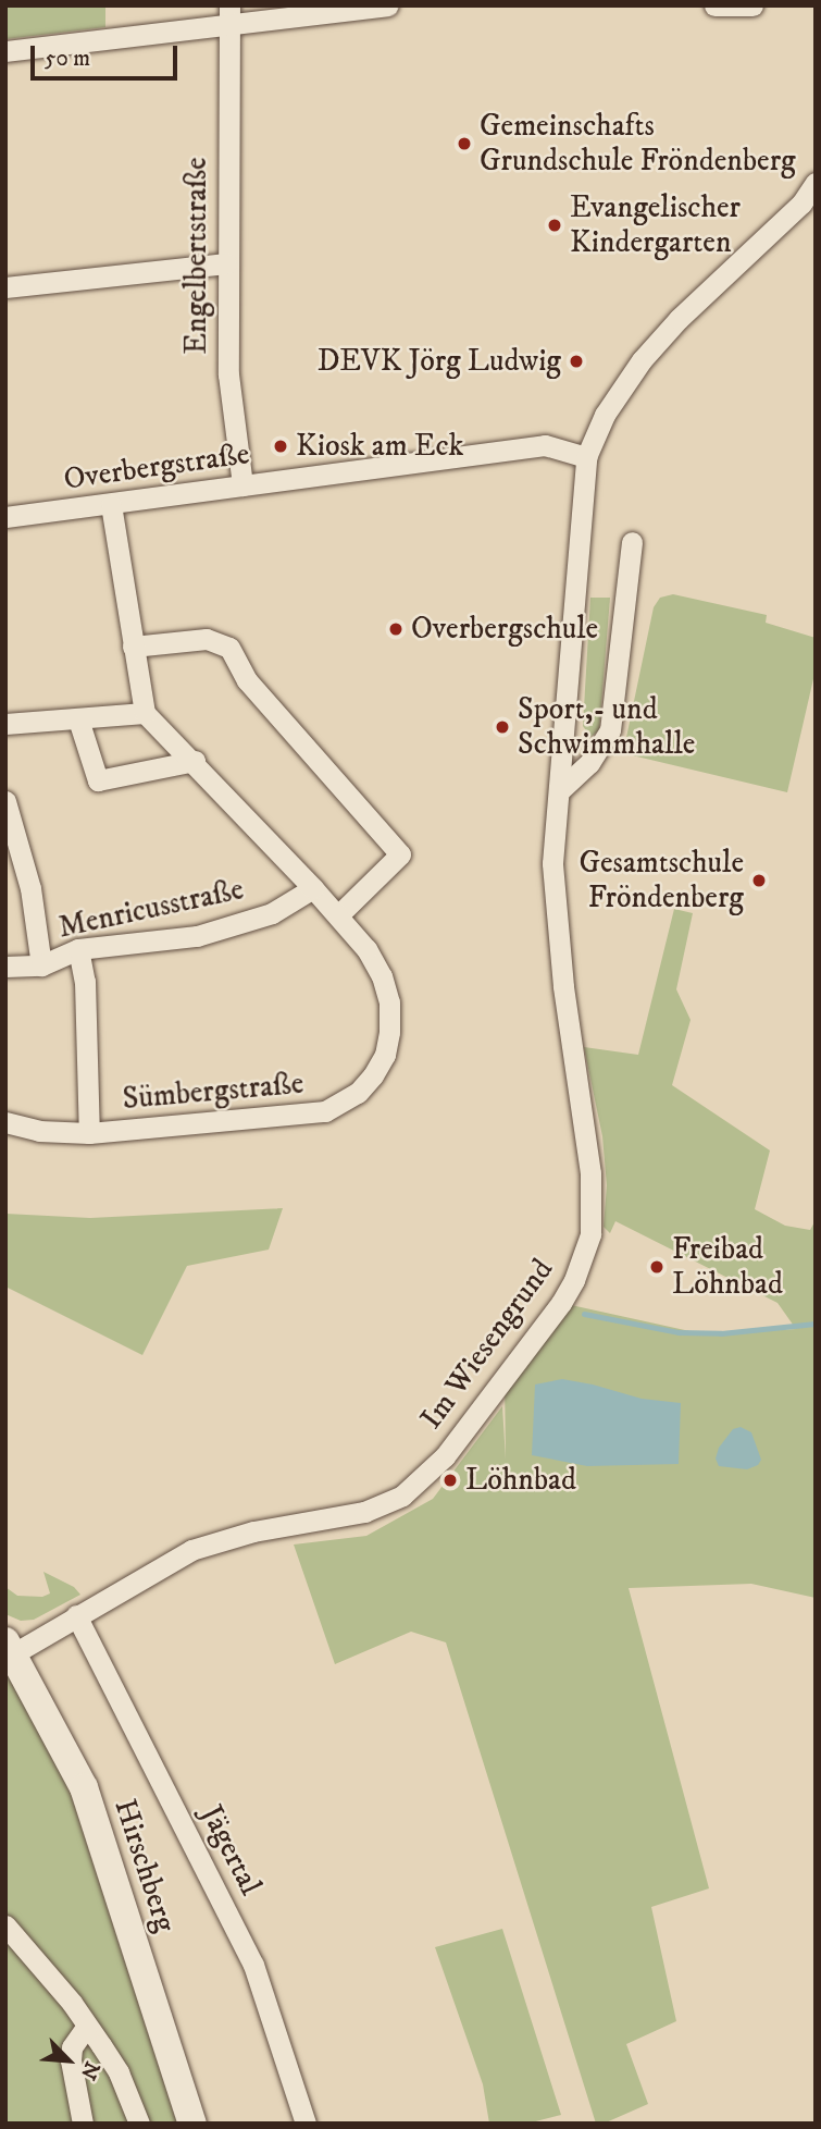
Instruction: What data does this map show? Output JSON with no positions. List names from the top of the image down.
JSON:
{
  "streets": {
    "street": [
      "Engelbertstraße",
      "Overbergstraße",
      "Menricusstraße",
      "Sümbergstraße",
      "Im Wiesengrund",
      "Jägertal",
      "Hirschberg"
    ]
  },
  "crossings": [
    ["Engelbertstraße", "Overbergstraße"],
    ["Overbergstraße", "Im Wiesengrund"],
    ["Menricusstraße", "Sümbergstraße"],
    ["Im Wiesengrund", "Jägertal"],
    ["Im Wiesengrund", "Hirschberg"]
  ],
  "places": [
    "Gemeinschafts Grundschule Fröndenberg",
    "Evangelischer Kindergarten",
    "DEVK Jörg Ludwig",
    "Kiosk am Eck",
    "Overbergschule",
    "Sport,- und Schwimmhalle",
    "Gesamtschule Fröndenberg",
    "Freibad Löhnbad",
    "Löhnbad"
  ],
  "scale_bar": "50 m",
  "north": "bottom right"
}
